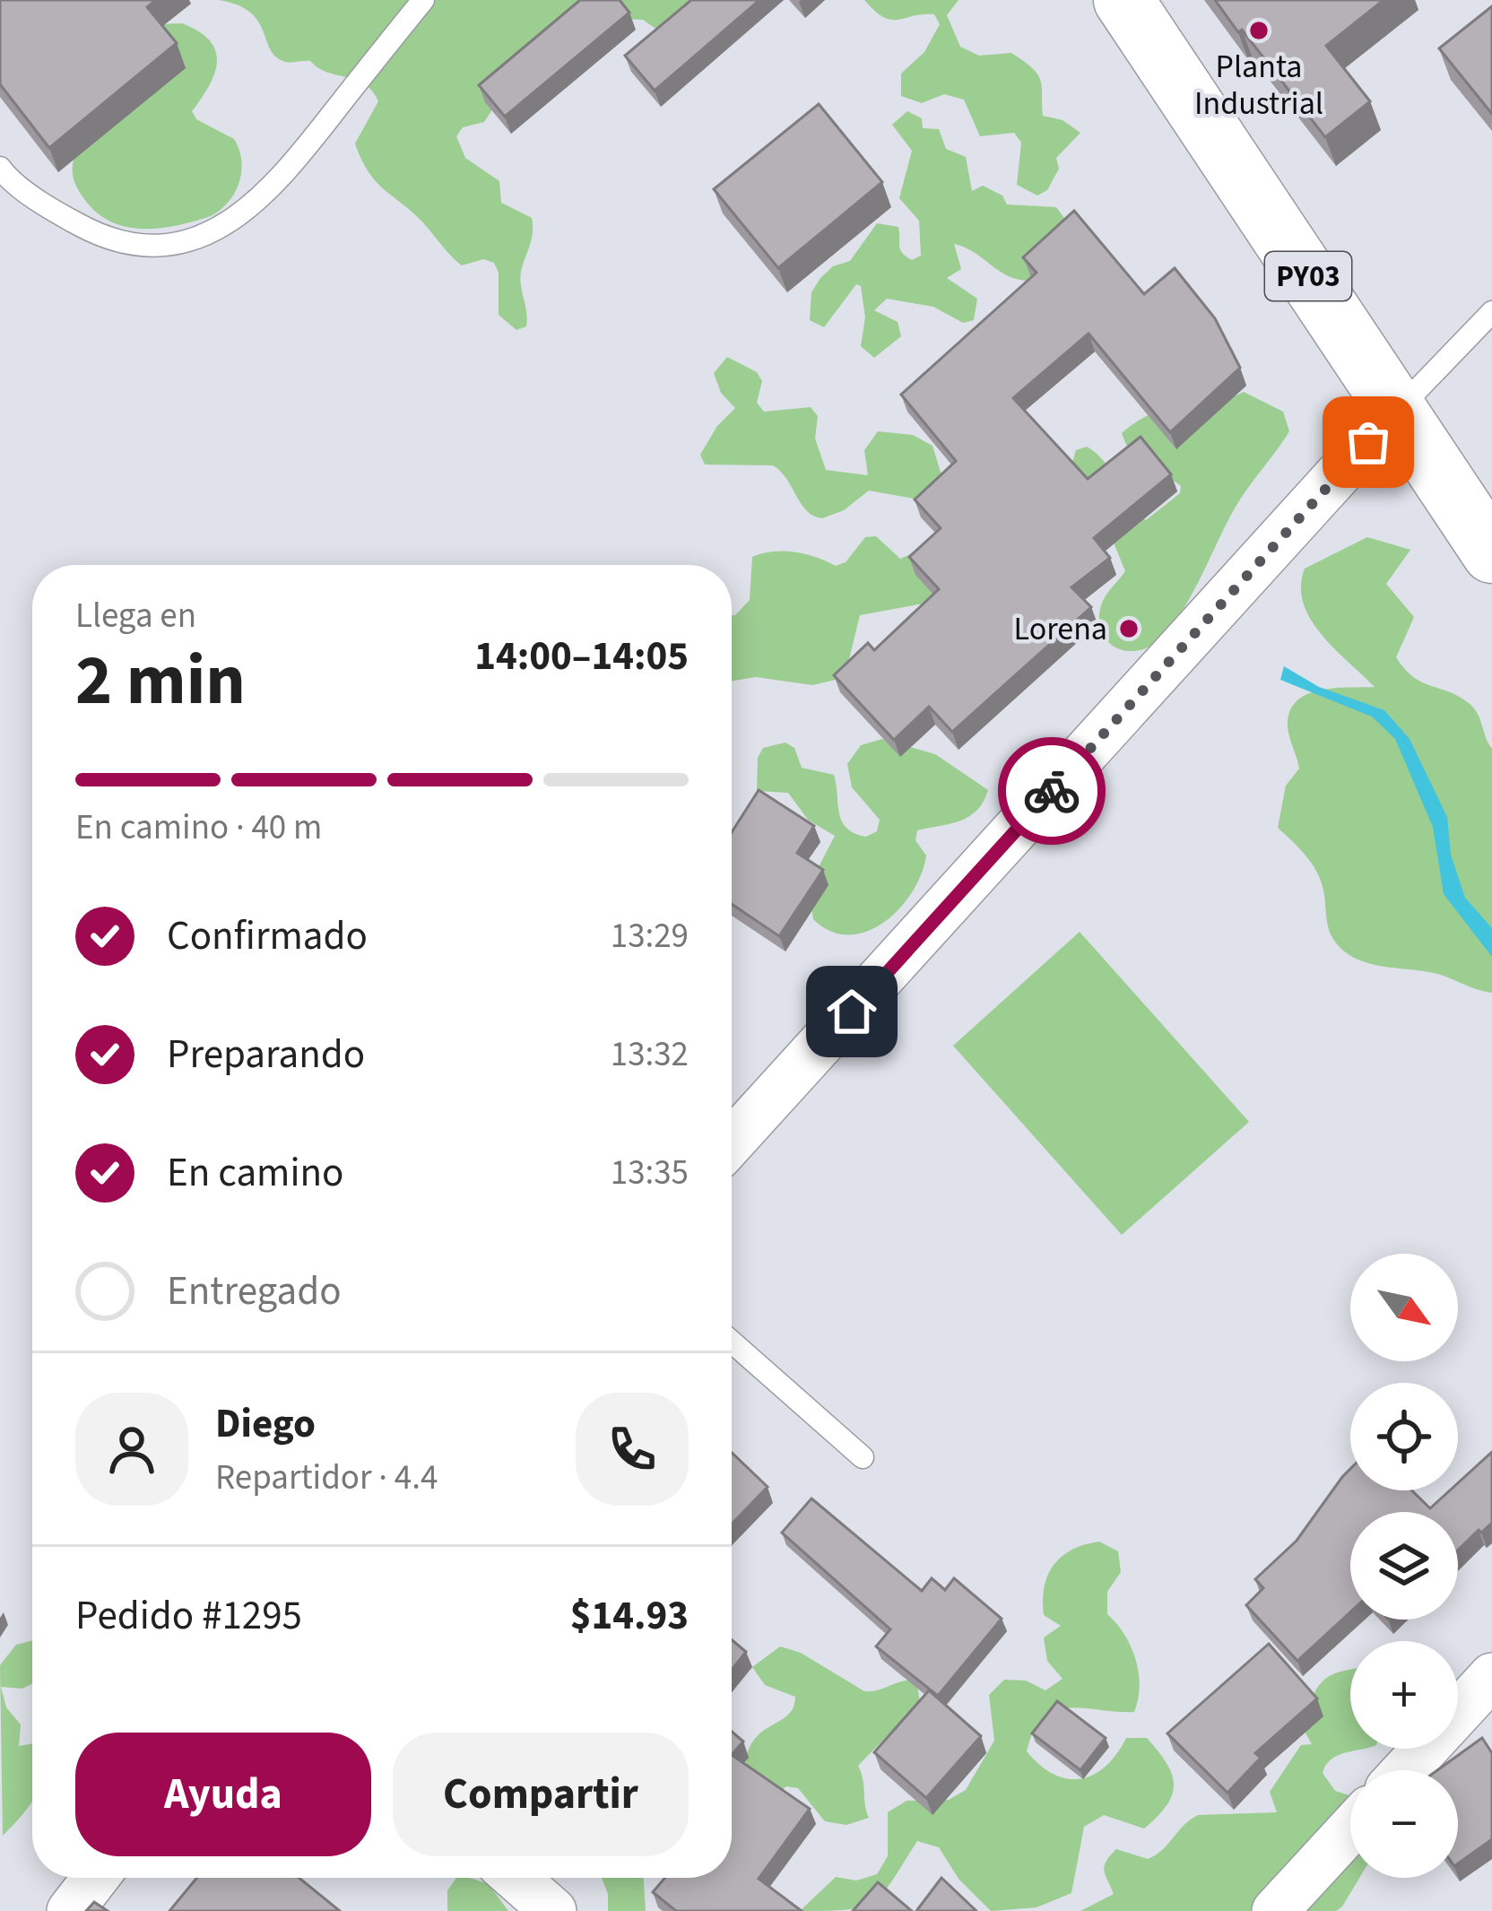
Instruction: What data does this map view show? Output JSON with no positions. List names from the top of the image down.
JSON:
{
  "streets": {
    "highway": ["PY03"]
  },
  "places": ["Planta Industrial", "Lorena"],
  "north": "bottom right",
  "page": {
    "heading": ["2 min", "Llega en", "14:00–14:05"],
    "panel": [
      "Diego",
      "Repartidor · 4.4",
      "Pedido #1295",
      "$14.93"
    ],
    "bar": "En camino · 40 m",
    "list": [
      ["Confirmado", "13:29"],
      ["Preparando", "13:32"],
      ["En camino", "13:35"],
      "Entregado"
    ],
    "map_buttons": ["+", "−"],
    "buttons": ["Ayuda", "Compartir"]
  }
}
